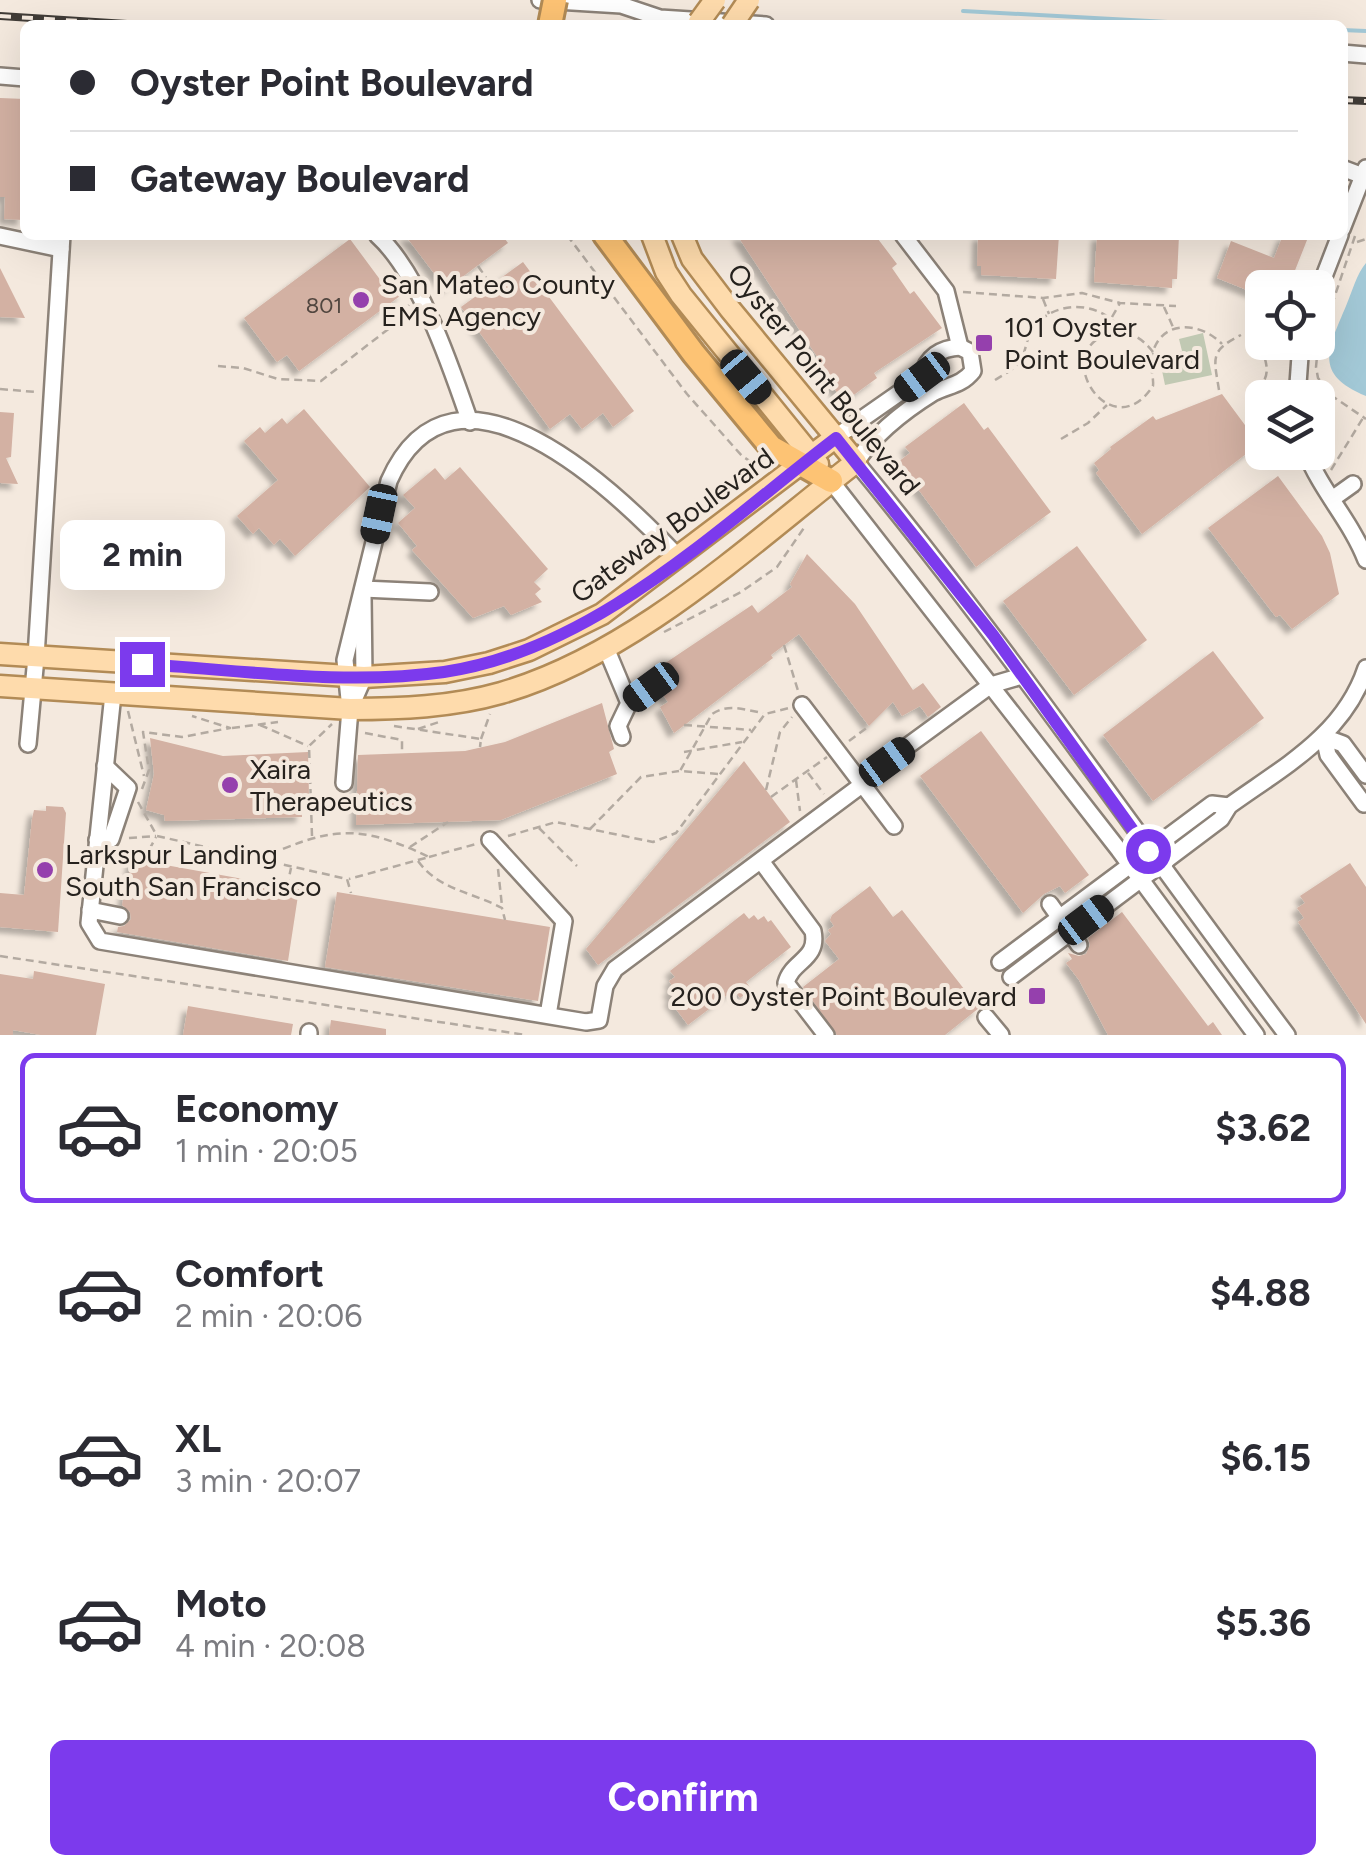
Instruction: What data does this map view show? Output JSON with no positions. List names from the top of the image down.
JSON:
{
  "streets": {
    "main road": ["Oyster Point Boulevard", "Gateway Boulevard"]
  },
  "crossings": [
    ["Oyster Point Boulevard", "Gateway Boulevard"]
  ],
  "places": {
    "other": ["San Mateo County EMS Agency", "Xaira Therapeutics", "Larkspur Landing South San Francisco"],
    "transit": ["101 Oyster Point Boulevard", "200 Oyster Point Boulevard"]
  },
  "house_numbers": ["801"],
  "page": {
    "banner": ["Oyster Point Boulevard", "Gateway Boulevard"],
    "bubble": "2 min",
    "list": [
      {
        "name": "Economy",
        "note": "1 min · 20:05",
        "value": "$3.62"
      },
      {
        "name": "Comfort",
        "note": "2 min · 20:06",
        "value": "$4.88"
      },
      {
        "name": "XL",
        "note": "3 min · 20:07",
        "value": "$6.15"
      },
      {
        "name": "Moto",
        "note": "4 min · 20:08",
        "value": "$5.36"
      }
    ],
    "buttons": "Confirm"
  }
}
